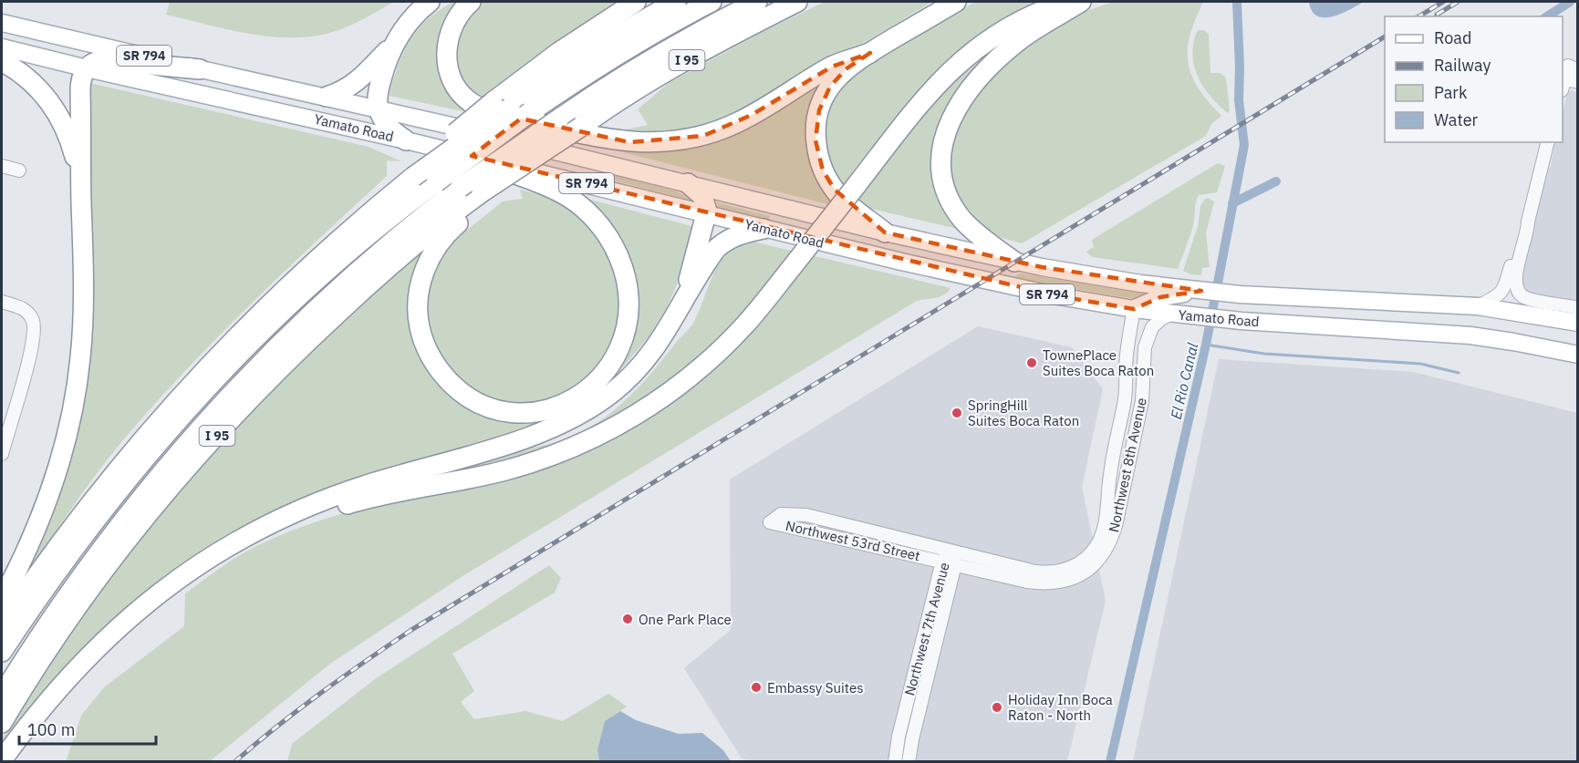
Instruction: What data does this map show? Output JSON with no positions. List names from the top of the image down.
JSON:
{
  "streets": {
    "highway": ["I 95"],
    "main road": ["SR 794", "Yamato Road"],
    "street": ["Northwest 8th Avenue", "Northwest 53rd Street", "Northwest 7th Avenue"]
  },
  "crossings": [
    ["Yamato Road", "Northwest 8th Avenue"],
    ["Northwest 8th Avenue", "Northwest 53rd Street"],
    ["Northwest 53rd Street", "Northwest 7th Avenue"]
  ],
  "water": ["El Rio Canal"],
  "places": [
    "TownePlace Suites Boca Raton",
    "SpringHill Suites Boca Raton",
    "One Park Place",
    "Embassy Suites",
    "Holiday Inn Boca Raton - North"
  ],
  "legend": [
    "Road",
    "Railway",
    "Park",
    "Water"
  ],
  "scale_bar": "100 m"
}
